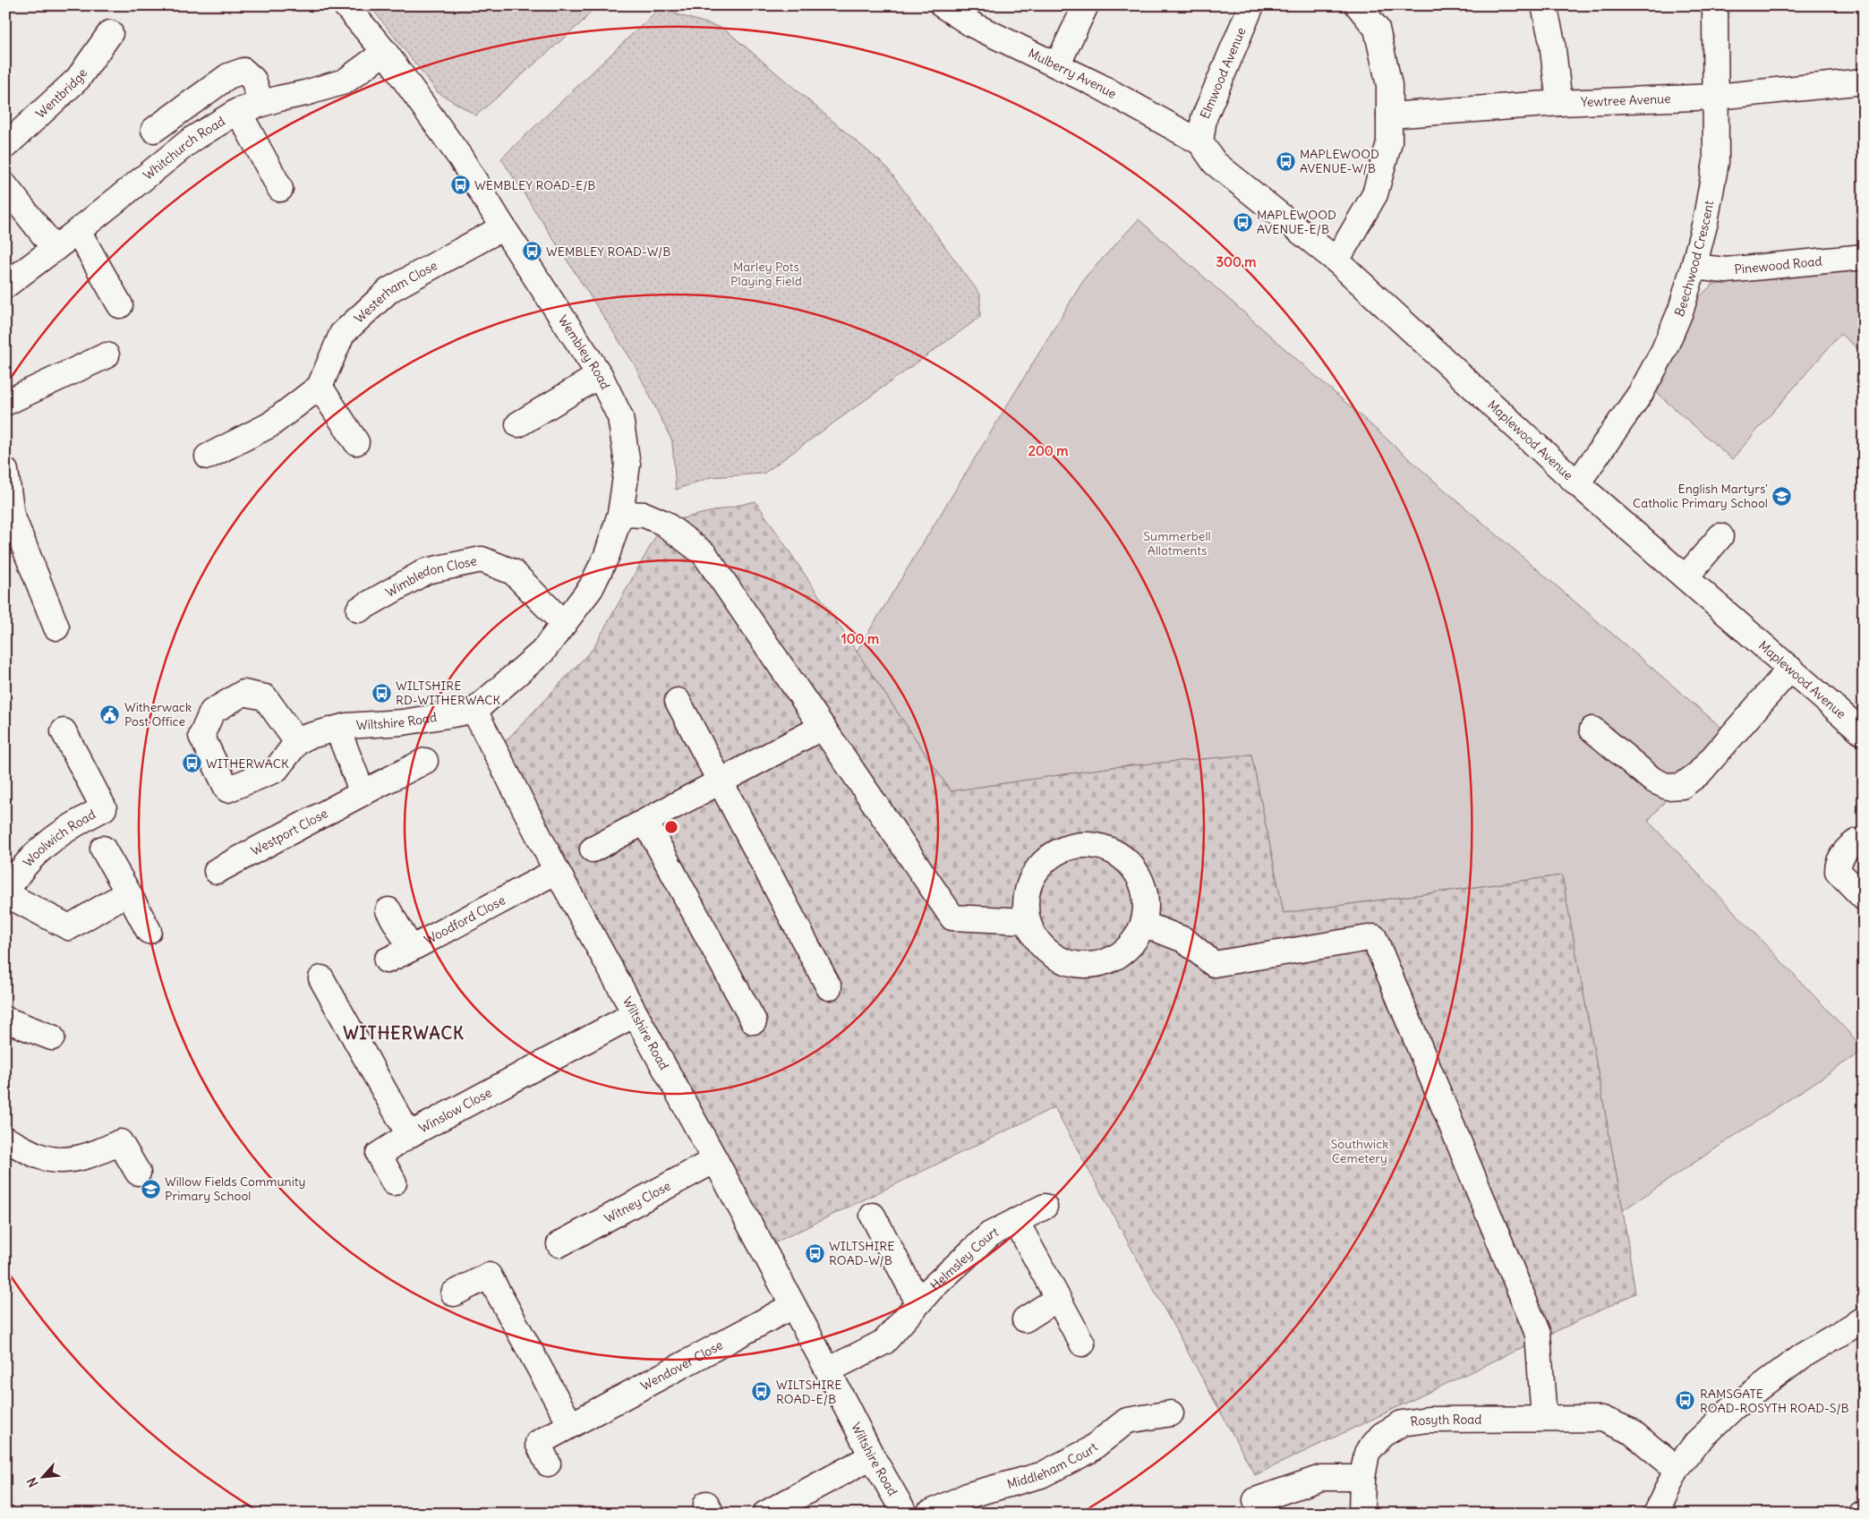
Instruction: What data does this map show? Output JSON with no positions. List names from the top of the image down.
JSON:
{
  "streets": {
    "street": [
      "Mulberry Avenue",
      "Elmwood Avenue",
      "Wentbridge",
      "Yewtree Avenue",
      "Whitchurch Road",
      "Beechwood Crescent",
      "Pinewood Road",
      "Westerham Close",
      "Wembley Road",
      "Maplewood Avenue",
      "Wimbledon Close",
      "Wiltshire Road",
      "Westport Close",
      "Woolwich Road",
      "Woodford Close",
      "Winslow Close",
      "Witney Close",
      "Helmsley Court",
      "Wendover Close",
      "Rosyth Road",
      "Middleham Court"
    ]
  },
  "crossings": [
    ["Mulberry Avenue", "Elmwood Avenue"],
    ["Mulberry Avenue", "Maplewood Avenue"],
    ["Elmwood Avenue", "Maplewood Avenue"],
    ["Yewtree Avenue", "Beechwood Crescent"],
    ["Whitchurch Road", "Wembley Road"],
    ["Beechwood Crescent", "Pinewood Road"],
    ["Beechwood Crescent", "Maplewood Avenue"],
    ["Westerham Close", "Wembley Road"],
    ["Wembley Road", "Wimbledon Close"],
    ["Wembley Road", "Wiltshire Road"],
    ["Wiltshire Road", "Woodford Close"],
    ["Wiltshire Road", "Winslow Close"],
    ["Wiltshire Road", "Witney Close"],
    ["Wiltshire Road", "Helmsley Court"],
    ["Wiltshire Road", "Wendover Close"]
  ],
  "districts": ["WITHERWACK"],
  "parks": ["Marley Pots Playing Field", "Summerbell Allotments", "Southwick Cemetery"],
  "places": {
    "bus stop": [
      "MAPLEWOOD AVENUE-W/B",
      "WEMBLEY ROAD-E/B",
      "MAPLEWOOD AVENUE-E/B",
      "WEMBLEY ROAD-W/B",
      "WILTSHIRE RD-WITHERWACK",
      "WITHERWACK",
      "WILTSHIRE ROAD-W/B",
      "WILTSHIRE ROAD-E/B",
      "RAMSGATE ROAD-ROSYTH ROAD-S/B"
    ],
    "school or university": ["English Martyrs' Catholic Primary School", "Willow Fields Community Primary School"],
    "public building": ["Witherwack Post Office"]
  },
  "north": "bottom left",
  "rings": ["300 m", "200 m", "100 m"]
}
